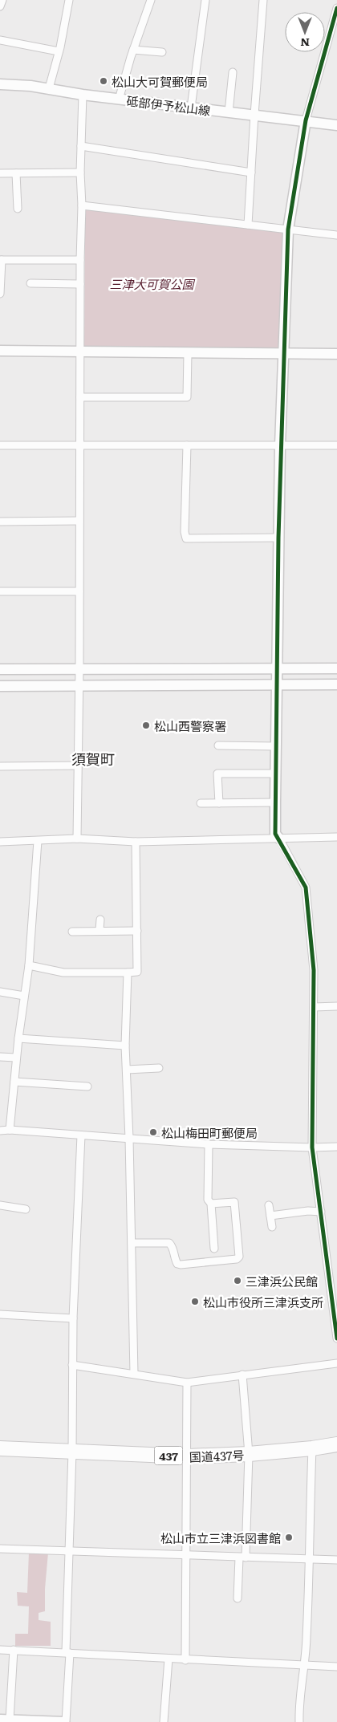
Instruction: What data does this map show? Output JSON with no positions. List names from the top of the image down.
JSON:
{
  "streets": {
    "highway": ["437", "国道437号"],
    "street": ["砥部伊予松山線"]
  },
  "districts": ["須賀町"],
  "parks": ["三津大可賀公園"],
  "places": [
    "松山大可賀郵便局",
    "松山西警察署",
    "松山梅田町郵便局",
    "三津浜公民館",
    "松山市役所三津浜支所",
    "松山市立三津浜図書館"
  ],
  "north": "bottom"
}
